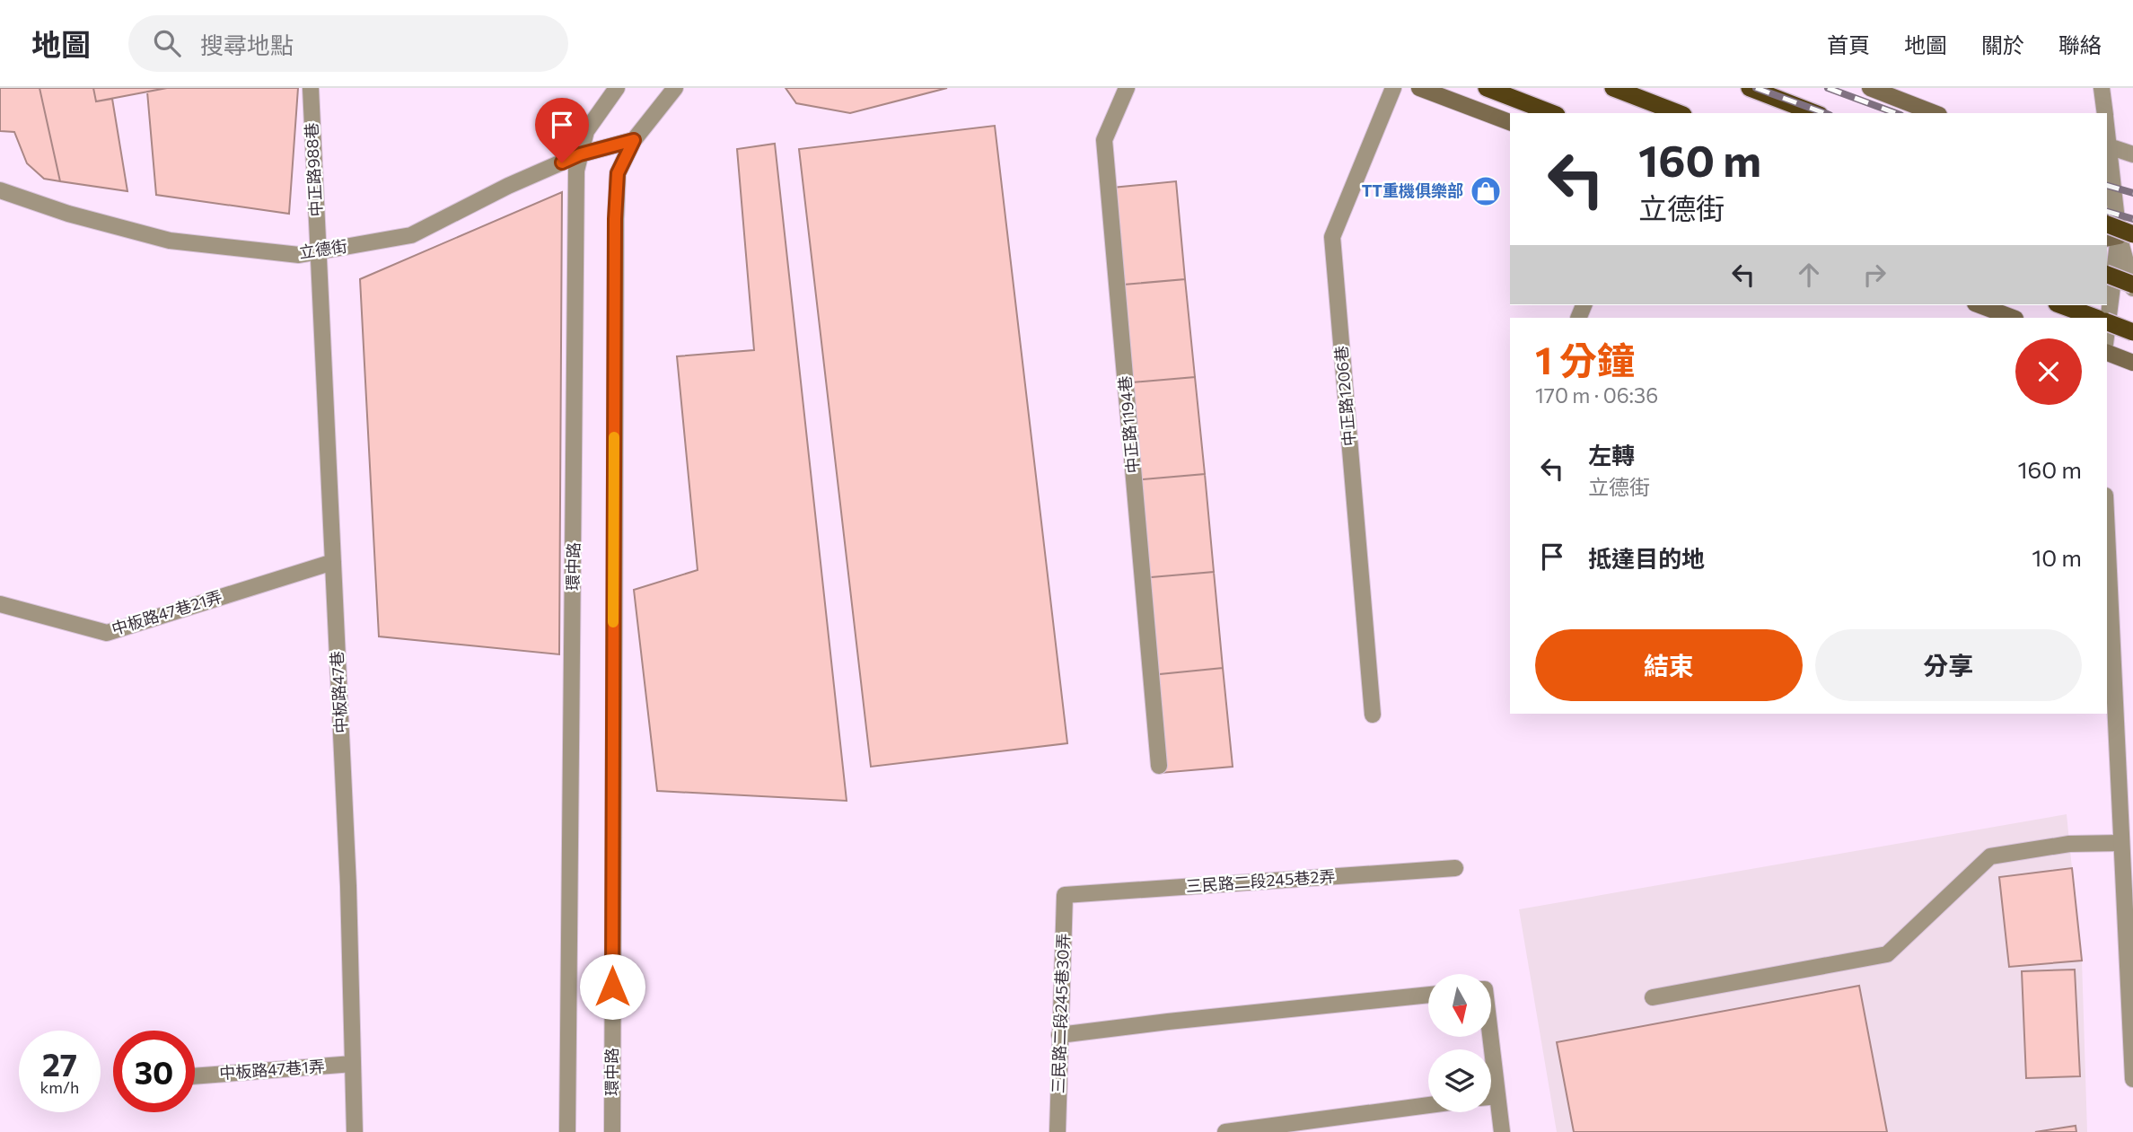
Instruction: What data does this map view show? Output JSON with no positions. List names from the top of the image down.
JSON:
{
  "streets": {
    "street": [
      "中正路988巷",
      "立德街",
      "中正路1206巷",
      "中正路1194巷",
      "環中路",
      "中板路47巷21弄",
      "中板路47巷",
      "三民路二段245巷2弄",
      "三民路二段245巷30弄",
      "中板路47巷1弄"
    ]
  },
  "crossings": [
    ["中正路988巷", "立德街"],
    ["中正路988巷", "中板路47巷"],
    ["立德街", "環中路"],
    ["立德街", "中板路47巷"],
    ["中板路47巷21弄", "中板路47巷"],
    ["中板路47巷", "中板路47巷1弄"],
    ["三民路二段245巷2弄", "三民路二段245巷30弄"]
  ],
  "places": {
    "shop": ["TT重機俱樂部"]
  },
  "north": "bottom",
  "page": {
    "header": "地圖",
    "search": "搜尋地點",
    "nav": [
      "首頁",
      "地圖",
      "關於",
      "聯絡"
    ],
    "turn": ["160 m", "立德街"],
    "heading": ["1 分鐘", "170 m · 06:36"],
    "list": [
      {
        "name": "左轉",
        "note": "立德街",
        "value": "160 m"
      },
      {
        "name": "抵達目的地",
        "value": "10 m"
      }
    ],
    "buttons": ["結束", "分享"],
    "speed": "27 km/h",
    "limit": "30"
  }
}
